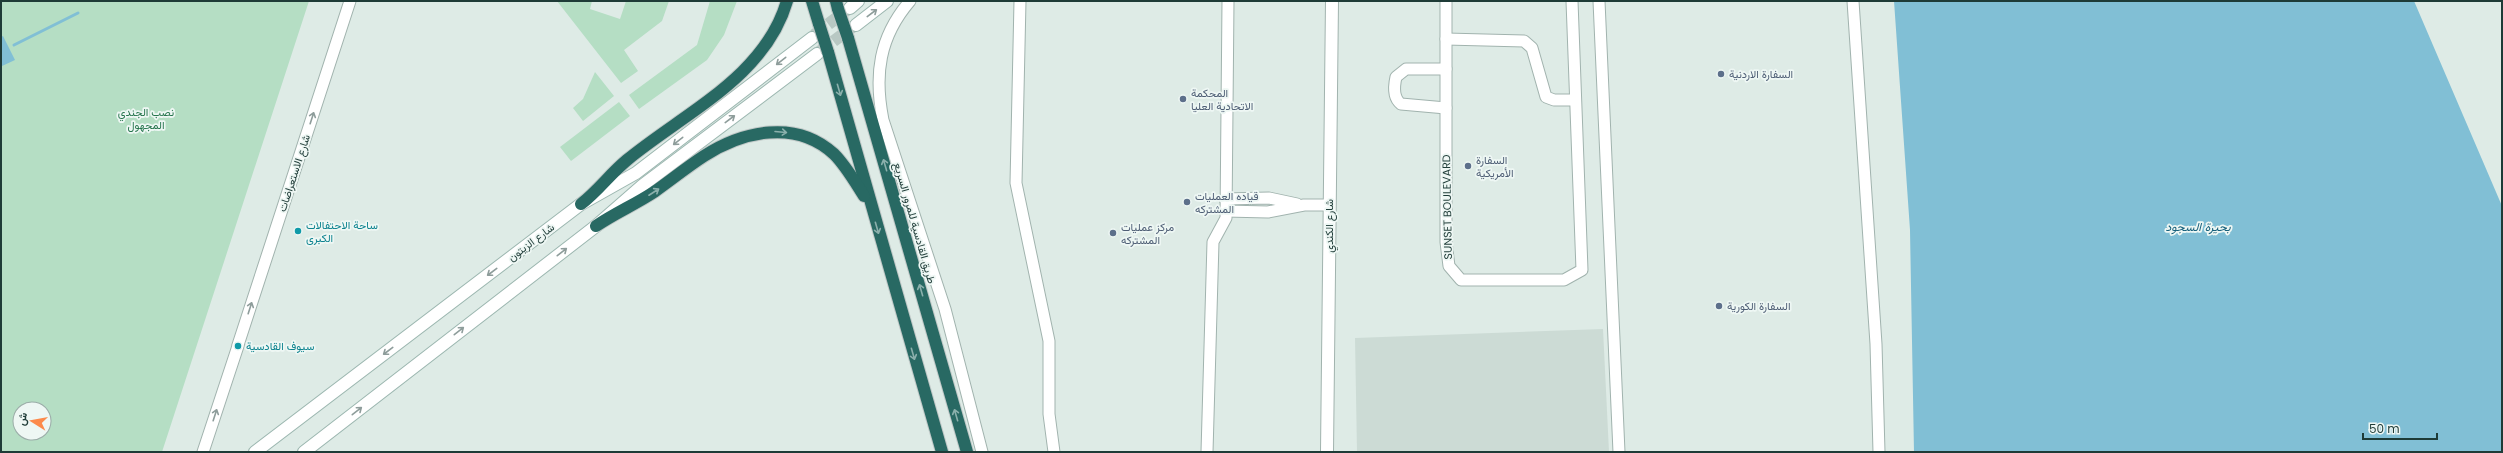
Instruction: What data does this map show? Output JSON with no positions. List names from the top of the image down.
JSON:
{
  "streets": {
    "highway": ["طريق القادسية للمرور السريع"],
    "main road": ["شارع الكندي", "شارع الزيتون"],
    "street": ["شارع الاستعراضات", "SUNSET BOULEVARD"]
  },
  "one_way": ["شارع الاستعراضات"],
  "water": ["بحيرة السجود"],
  "parks": ["نصب الجندي المجهول"],
  "places": [
    "السفارة الاردنية",
    "المحكمة الاتحادية العليا",
    "السفارة الأمريكية",
    "قياده العمليات المشتركه",
    "ساحة الاحتفالات الكبرى",
    "مركز عمليات المشتركه",
    "السفارة الكورية",
    "سيوف القادسية"
  ],
  "scale_bar": "50 m",
  "north": "left"
}
